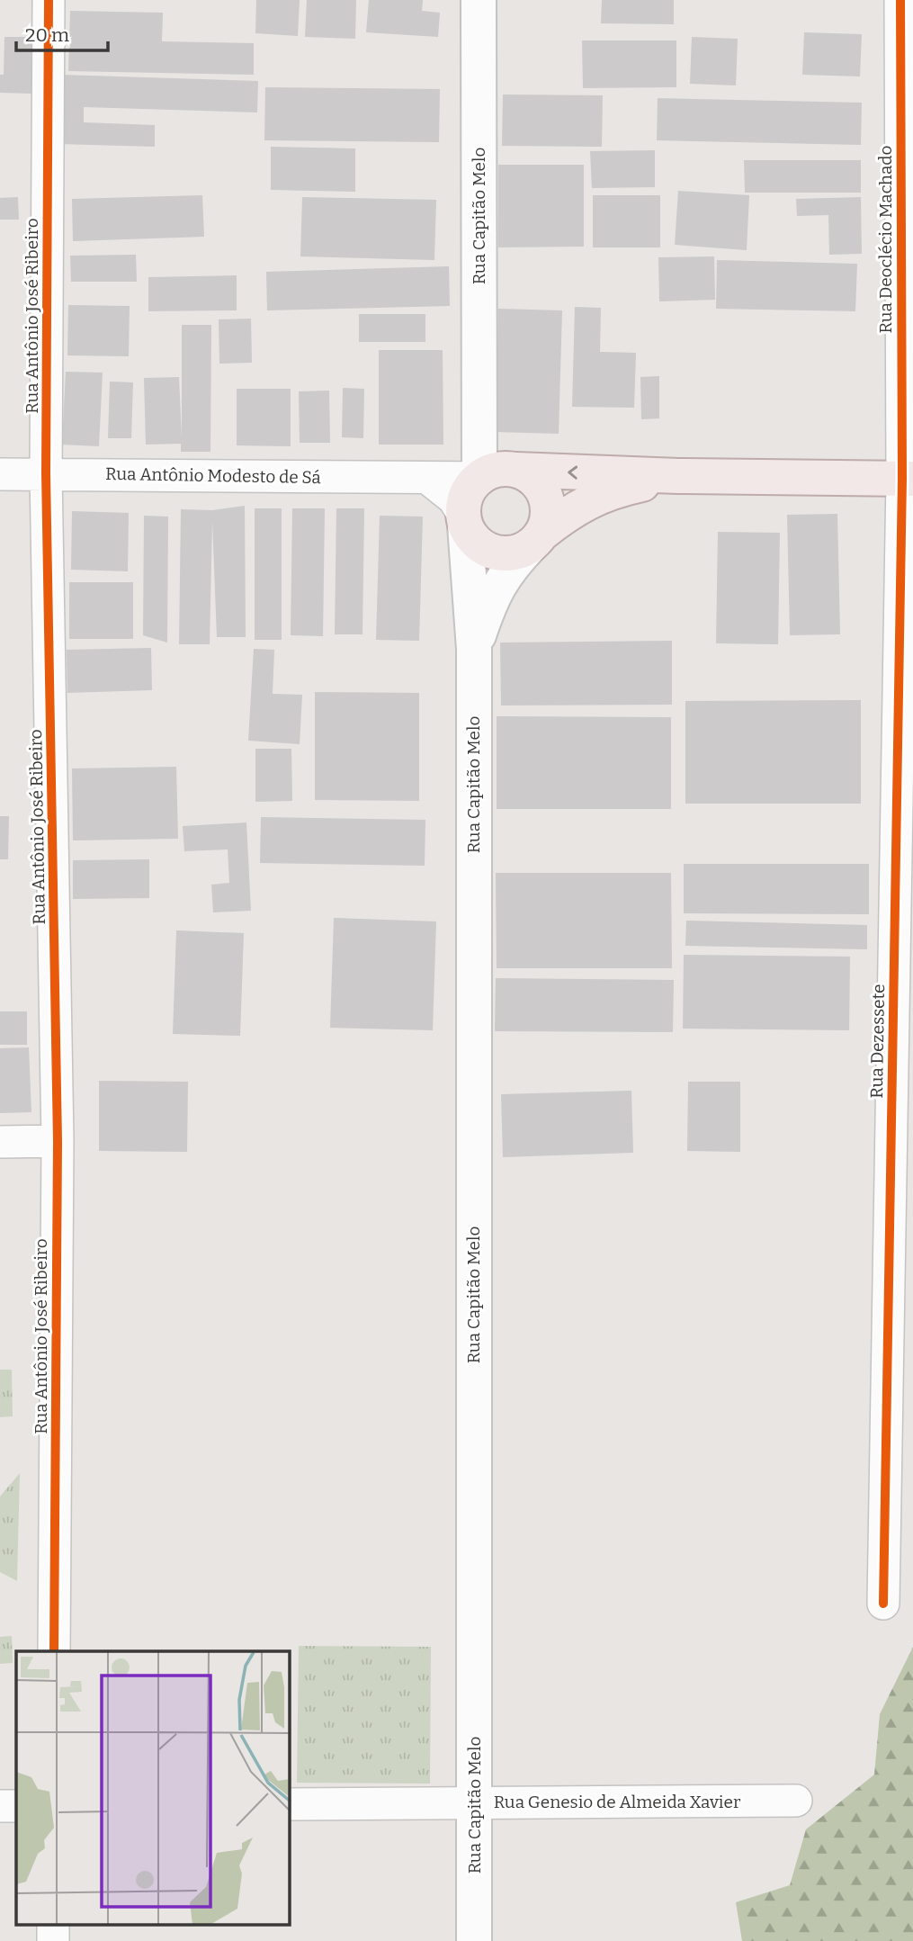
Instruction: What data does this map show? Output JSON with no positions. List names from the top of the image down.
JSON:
{
  "streets": {
    "main road": ["Rua Capitão Melo"],
    "street": [
      "Rua Deoclécio Machado",
      "Rua Antônio José Ribeiro",
      "Rua Antônio Modesto de Sá",
      "Rua Dezessete",
      "Rua Genesio de Almeida Xavier"
    ]
  },
  "crossings": [
    ["Rua Capitão Melo", "Rua Antônio Modesto de Sá"],
    ["Rua Capitão Melo", "Rua Genesio de Almeida Xavier"],
    ["Rua Deoclécio Machado", "Rua Dezessete"],
    ["Rua Antônio José Ribeiro", "Rua Antônio Modesto de Sá"]
  ],
  "scale_bar": "20 m"
}
